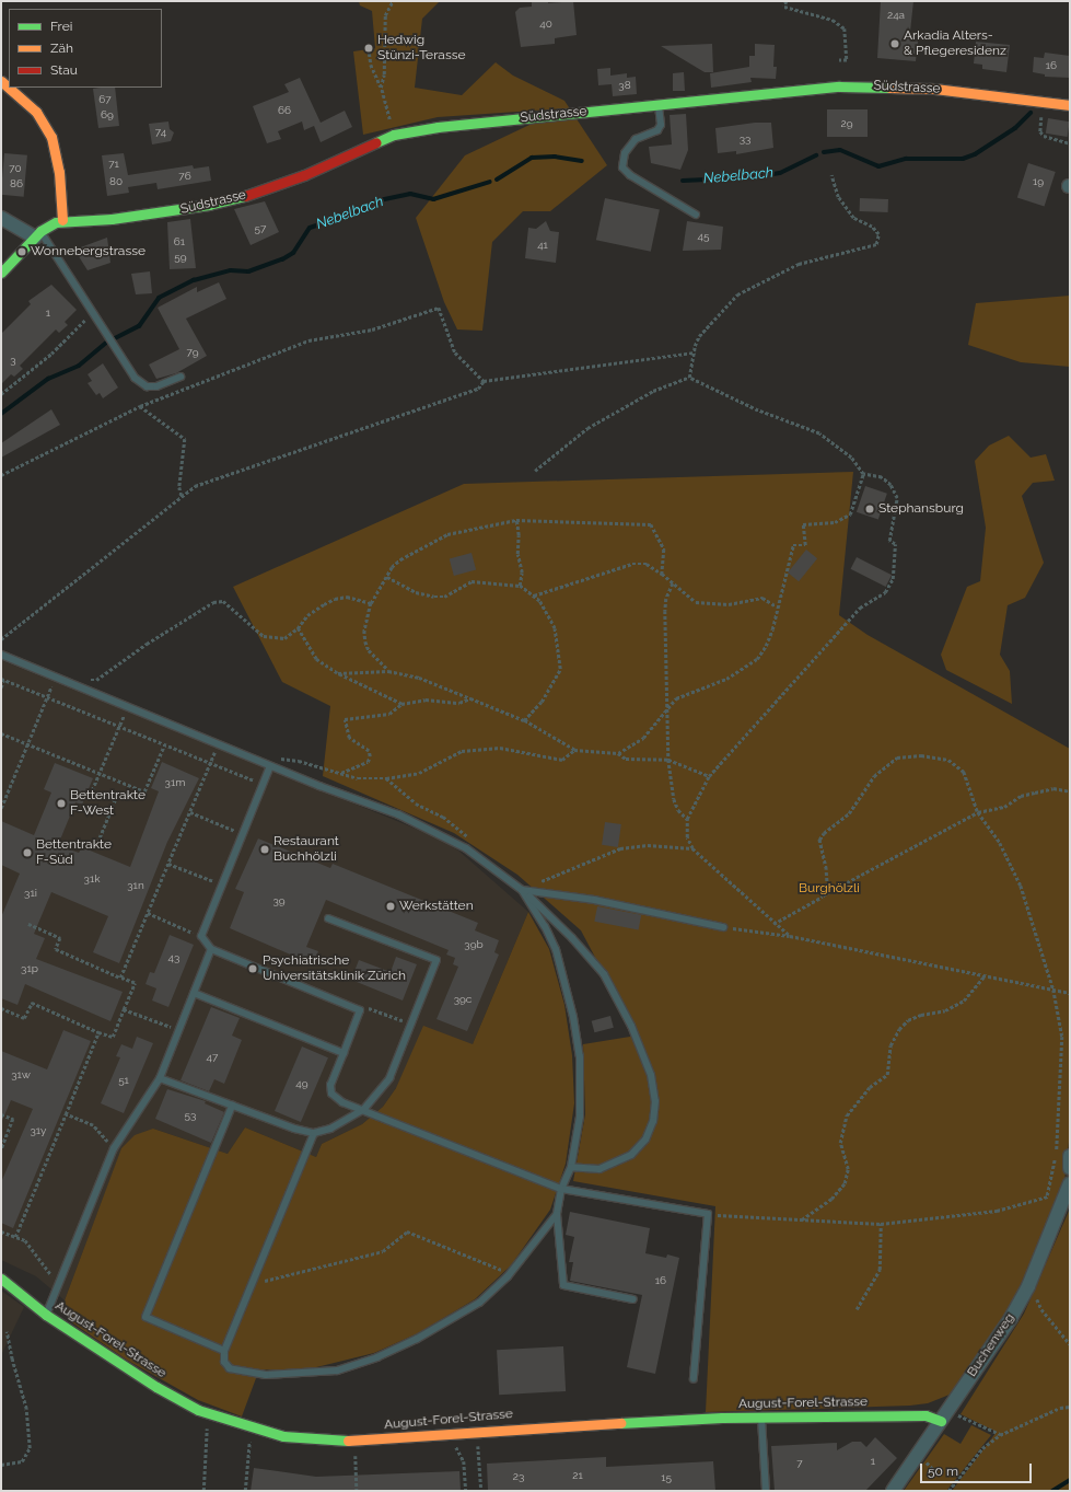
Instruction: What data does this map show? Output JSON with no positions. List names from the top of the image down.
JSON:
{
  "streets": {
    "street": ["Südstrasse", "August-Forel-Strasse", "Buchenweg"]
  },
  "crossings": [
    ["August-Forel-Strasse", "Buchenweg"]
  ],
  "water": ["Nebelbach"],
  "parks": ["Burghölzli"],
  "places": [
    "Arkadia Alters- & Pflegeresidenz",
    "Hedwig Stünzi-Terasse",
    "Wonnebergstrasse",
    "Stephansburg",
    "Bettentrakte F-West",
    "Restaurant Buchhölzli",
    "Bettentrakte F-Süd",
    "Werkstätten",
    "Psychiatrische Universitätsklinik Zürich"
  ],
  "house_numbers": [
    "24a",
    "40",
    "16",
    "38",
    "67",
    "66",
    "69",
    "29",
    "74",
    "33",
    "71",
    "70",
    "76",
    "80",
    "19",
    "86",
    "57",
    "45",
    "61",
    "41",
    "59",
    "1",
    "79",
    "3",
    "31m",
    "31k",
    "31n",
    "31i",
    "39",
    "39b",
    "43",
    "31p",
    "39c",
    "47",
    "31w",
    "51",
    "49",
    "53",
    "31y",
    "16",
    "1",
    "7",
    "21",
    "23",
    "15"
  ],
  "legend": ["Frei", "Zäh", "Stau"],
  "scale_bar": "50 m"
}
